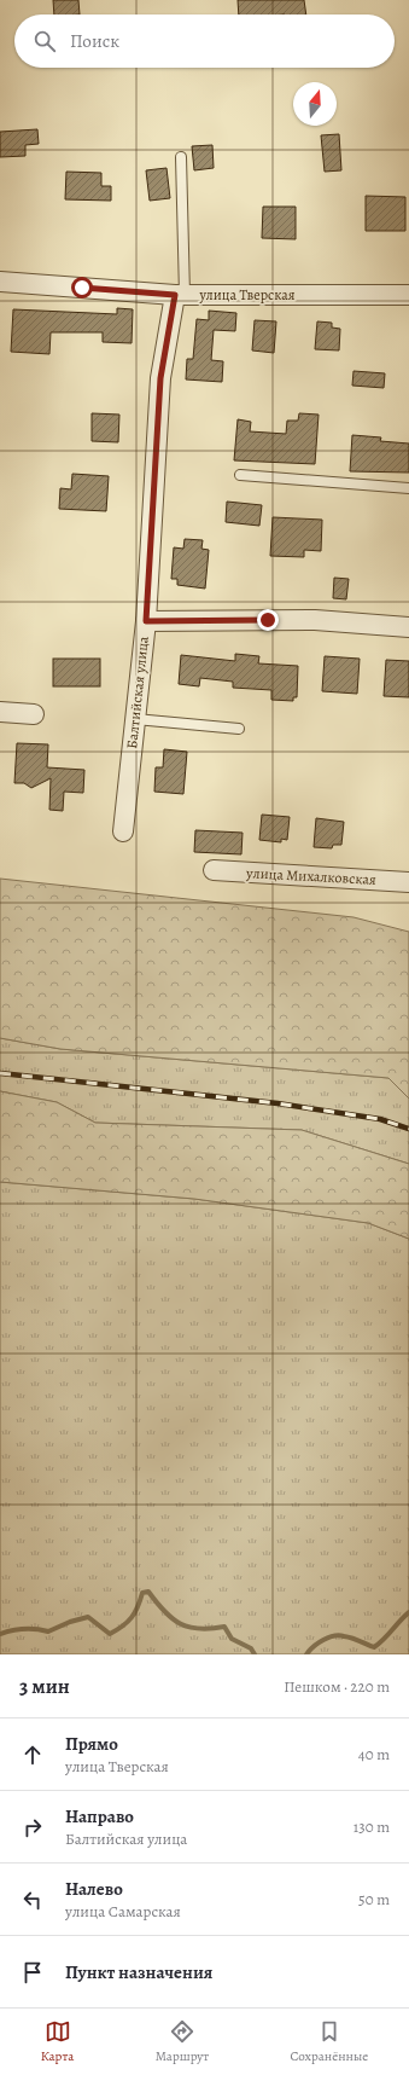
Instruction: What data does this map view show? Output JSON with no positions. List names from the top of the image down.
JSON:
{
  "streets": {
    "street": ["улица Тверская", "Балтийская улица", "улица Михалковская"]
  },
  "crossings": [
    ["улица Тверская", "Балтийская улица"]
  ],
  "north": "top",
  "page": {
    "search": "Поиск",
    "heading": ["3 мин", "Пешком · 220 m"],
    "list": [
      ["Прямо", "улица Тверская", "40 m"],
      ["Направо", "Балтийская улица", "130 m"],
      ["Налево", "улица Самарская", "50 m"],
      "Пункт назначения"
    ],
    "nav": ["Карта", "Маршрут", "Сохранённые"]
  }
}
